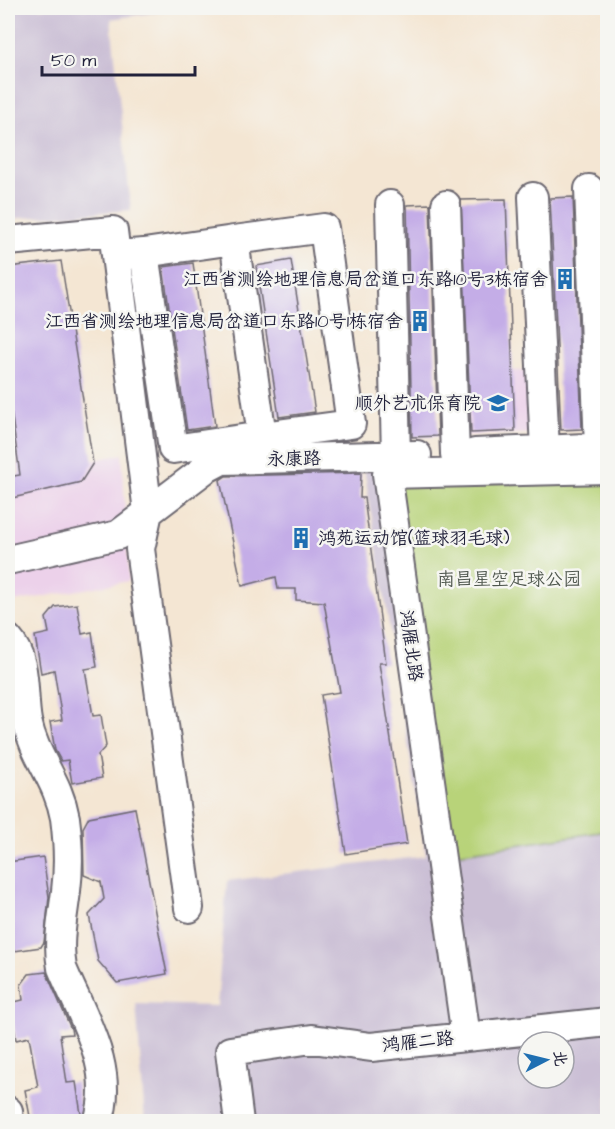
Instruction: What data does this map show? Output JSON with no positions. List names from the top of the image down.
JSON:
{
  "streets": {
    "street": ["永康路", "鸿雁北路", "鸿雁二路"]
  },
  "crossings": [
    ["永康路", "鸿雁北路"],
    ["鸿雁北路", "鸿雁二路"]
  ],
  "parks": ["南昌星空足球公园"],
  "places": {
    "building": ["江西省测绘地理信息局岔道口东路10号3栋宿舍", "江西省测绘地理信息局岔道口东路10号1栋宿舍", "鸿苑运动馆(篮球羽毛球)"],
    "school or university": ["顺外艺术保育院"]
  },
  "scale_bar": "50 m",
  "north": "right"
}
